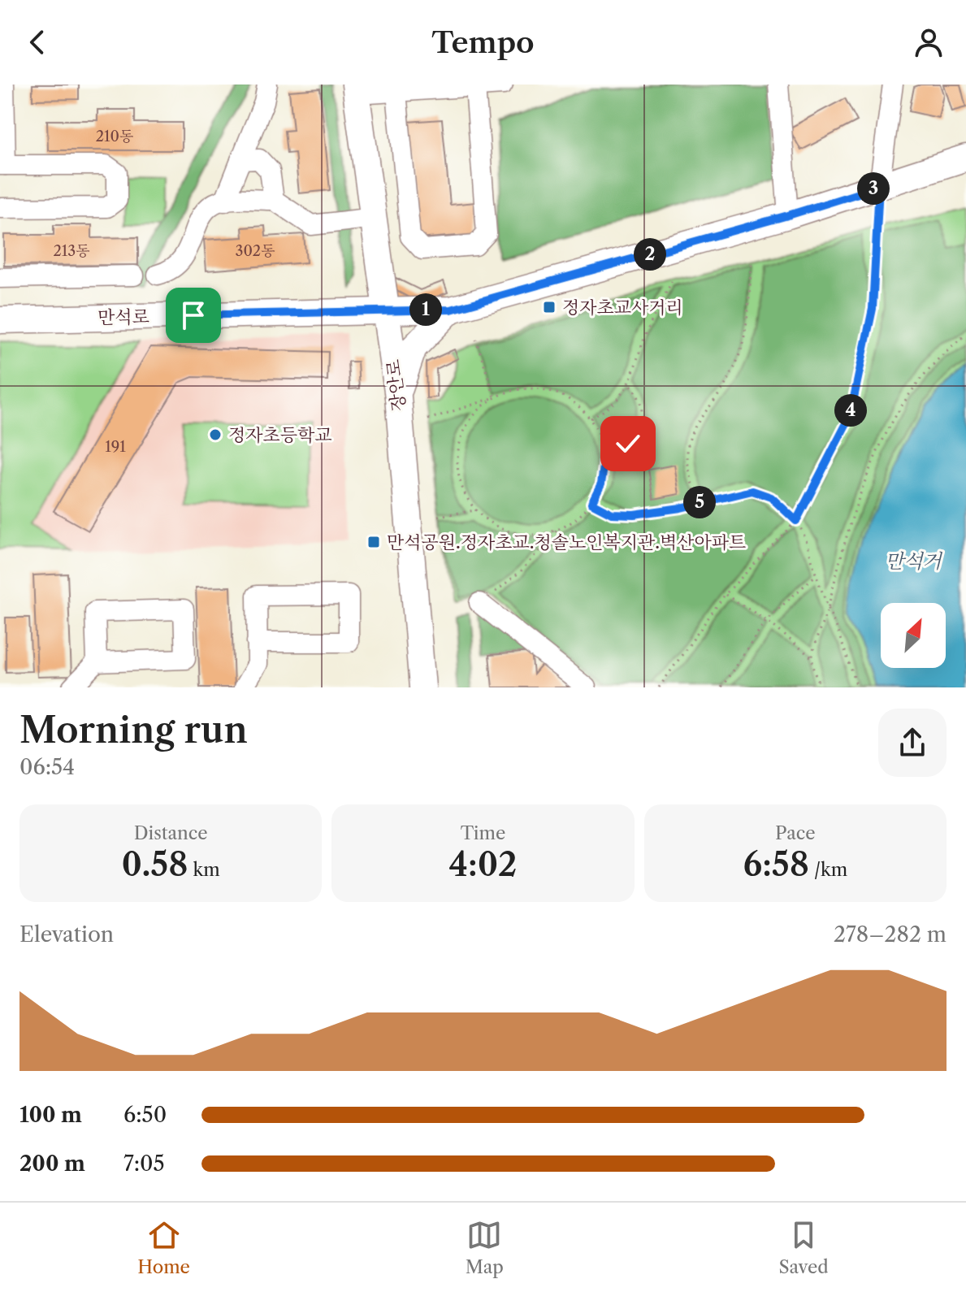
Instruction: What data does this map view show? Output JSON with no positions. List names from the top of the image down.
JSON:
{
  "streets": {
    "main road": ["만석로", "장안로"]
  },
  "crossings": [
    ["만석로", "장안로"]
  ],
  "water": ["만석거"],
  "places": {
    "transit": ["정자초교사거리", "만석공원.정자초교.청솔노인복지관.벽산아파트"],
    "other": ["정자초등학교"]
  },
  "house_numbers": [
    "210동",
    "213동",
    "302동",
    "191"
  ],
  "north": "top right",
  "page": {
    "header": "Tempo",
    "pins": [
      "3",
      "2",
      "1",
      "4",
      "5"
    ],
    "heading": ["Morning run", "06:54"],
    "stats": [
      ["Distance", "0.58 km"],
      ["Time", "4:02"],
      ["Pace", "6:58 /km"]
    ],
    "chart": ["Elevation", "278–282 m"],
    "list": [
      {
        "name": "100 m",
        "note": "6:50"
      },
      {
        "name": "200 m",
        "note": "7:05"
      }
    ],
    "tabs": ["Home", "Map", "Saved"]
  }
}
